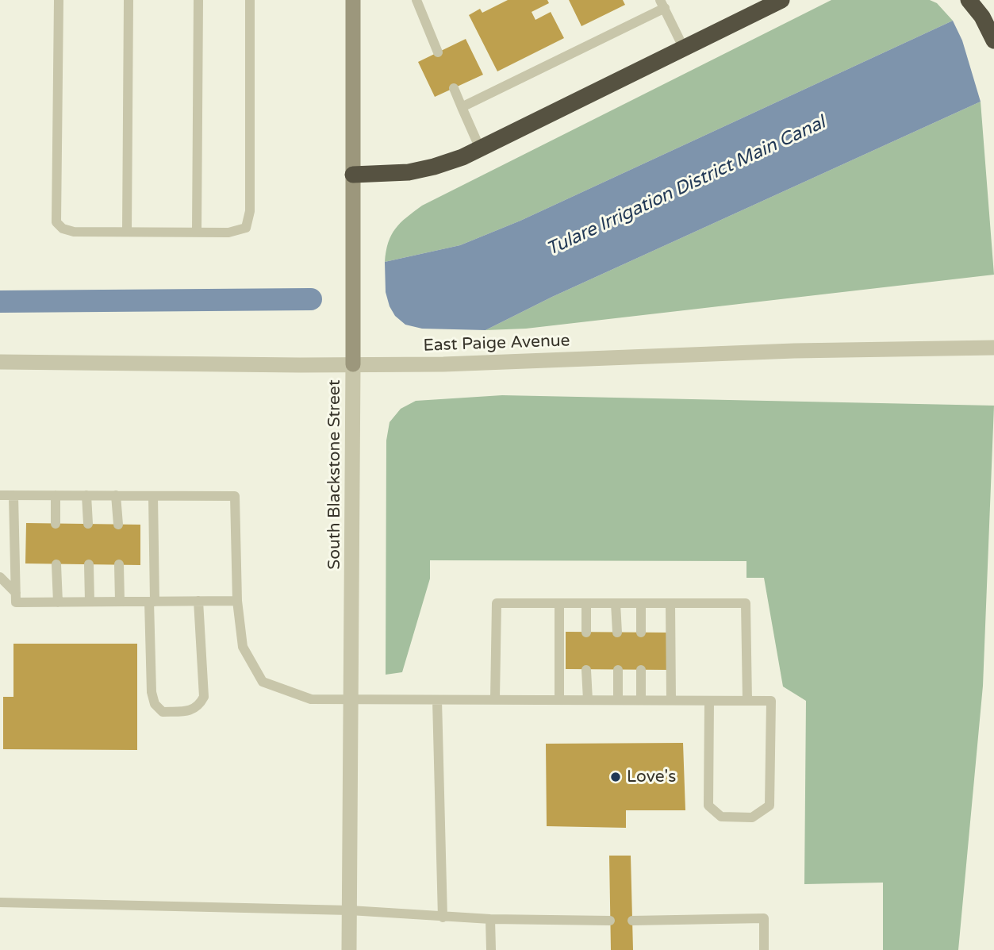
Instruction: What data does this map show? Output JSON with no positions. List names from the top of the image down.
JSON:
{
  "streets": {
    "main road": ["South Blackstone Street"],
    "street": ["East Paige Avenue"]
  },
  "crossings": [
    ["East Paige Avenue", "South Blackstone Street"]
  ],
  "water": ["Tulare Irrigation District Main Canal"],
  "places": ["Love's"]
}
